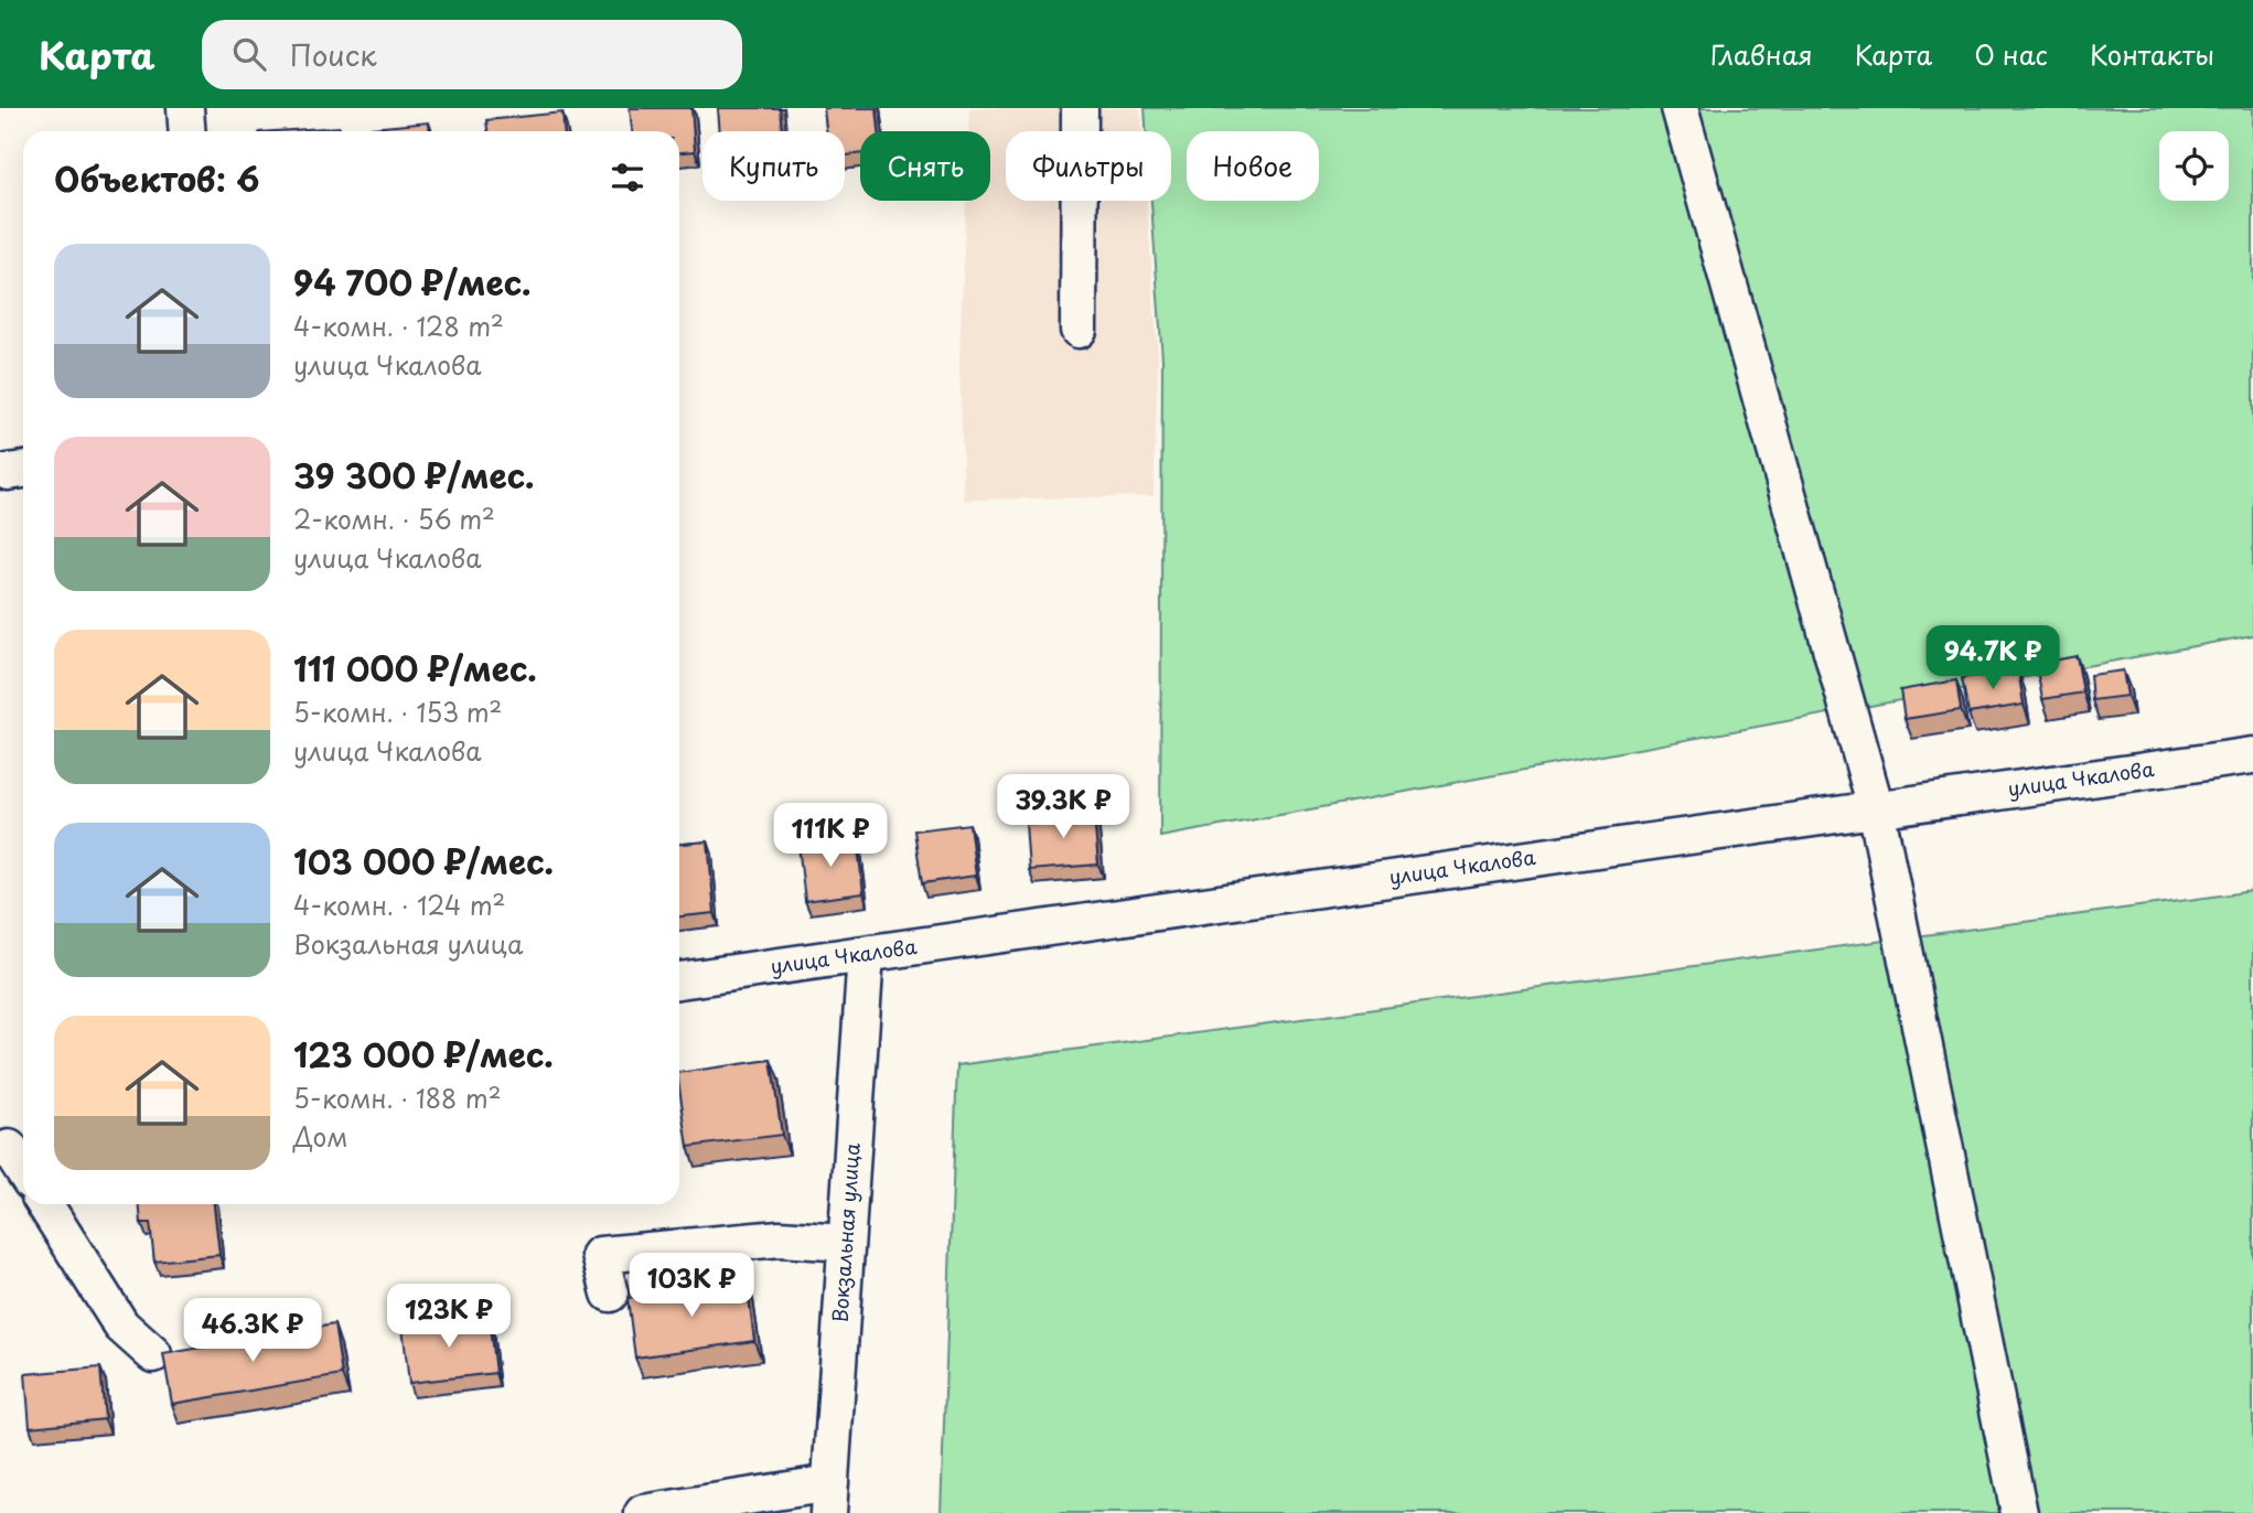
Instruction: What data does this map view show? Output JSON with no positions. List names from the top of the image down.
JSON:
{
  "streets": {
    "street": ["улица Чкалова", "Вокзальная улица"]
  },
  "crossings": [
    ["улица Чкалова", "Вокзальная улица"]
  ],
  "page": {
    "header": "Карта",
    "search": "Поиск",
    "nav": [
      "Главная",
      "Карта",
      "О нас",
      "Контакты"
    ],
    "chip": [
      "Купить",
      "Снять",
      "Фильтры",
      "Новое"
    ],
    "heading": "Объектов: 6",
    "list": [
      {
        "name": "94 700 ₽/мес.",
        "note": "4-комн. · 128 m² · улица Чкалова"
      },
      {
        "name": "39 300 ₽/мес.",
        "note": "2-комн. · 56 m² · улица Чкалова"
      },
      {
        "name": "111 000 ₽/мес.",
        "note": "5-комн. · 153 m² · улица Чкалова"
      },
      {
        "name": "103 000 ₽/мес.",
        "note": "4-комн. · 124 m² · Вокзальная улица"
      },
      {
        "name": "123 000 ₽/мес.",
        "note": "5-комн. · 188 m² · Дом"
      }
    ],
    "price": [
      "94.7K ₽",
      "39.3K ₽",
      "111K ₽",
      "103K ₽",
      "123K ₽",
      "46.3K ₽"
    ]
  }
}
